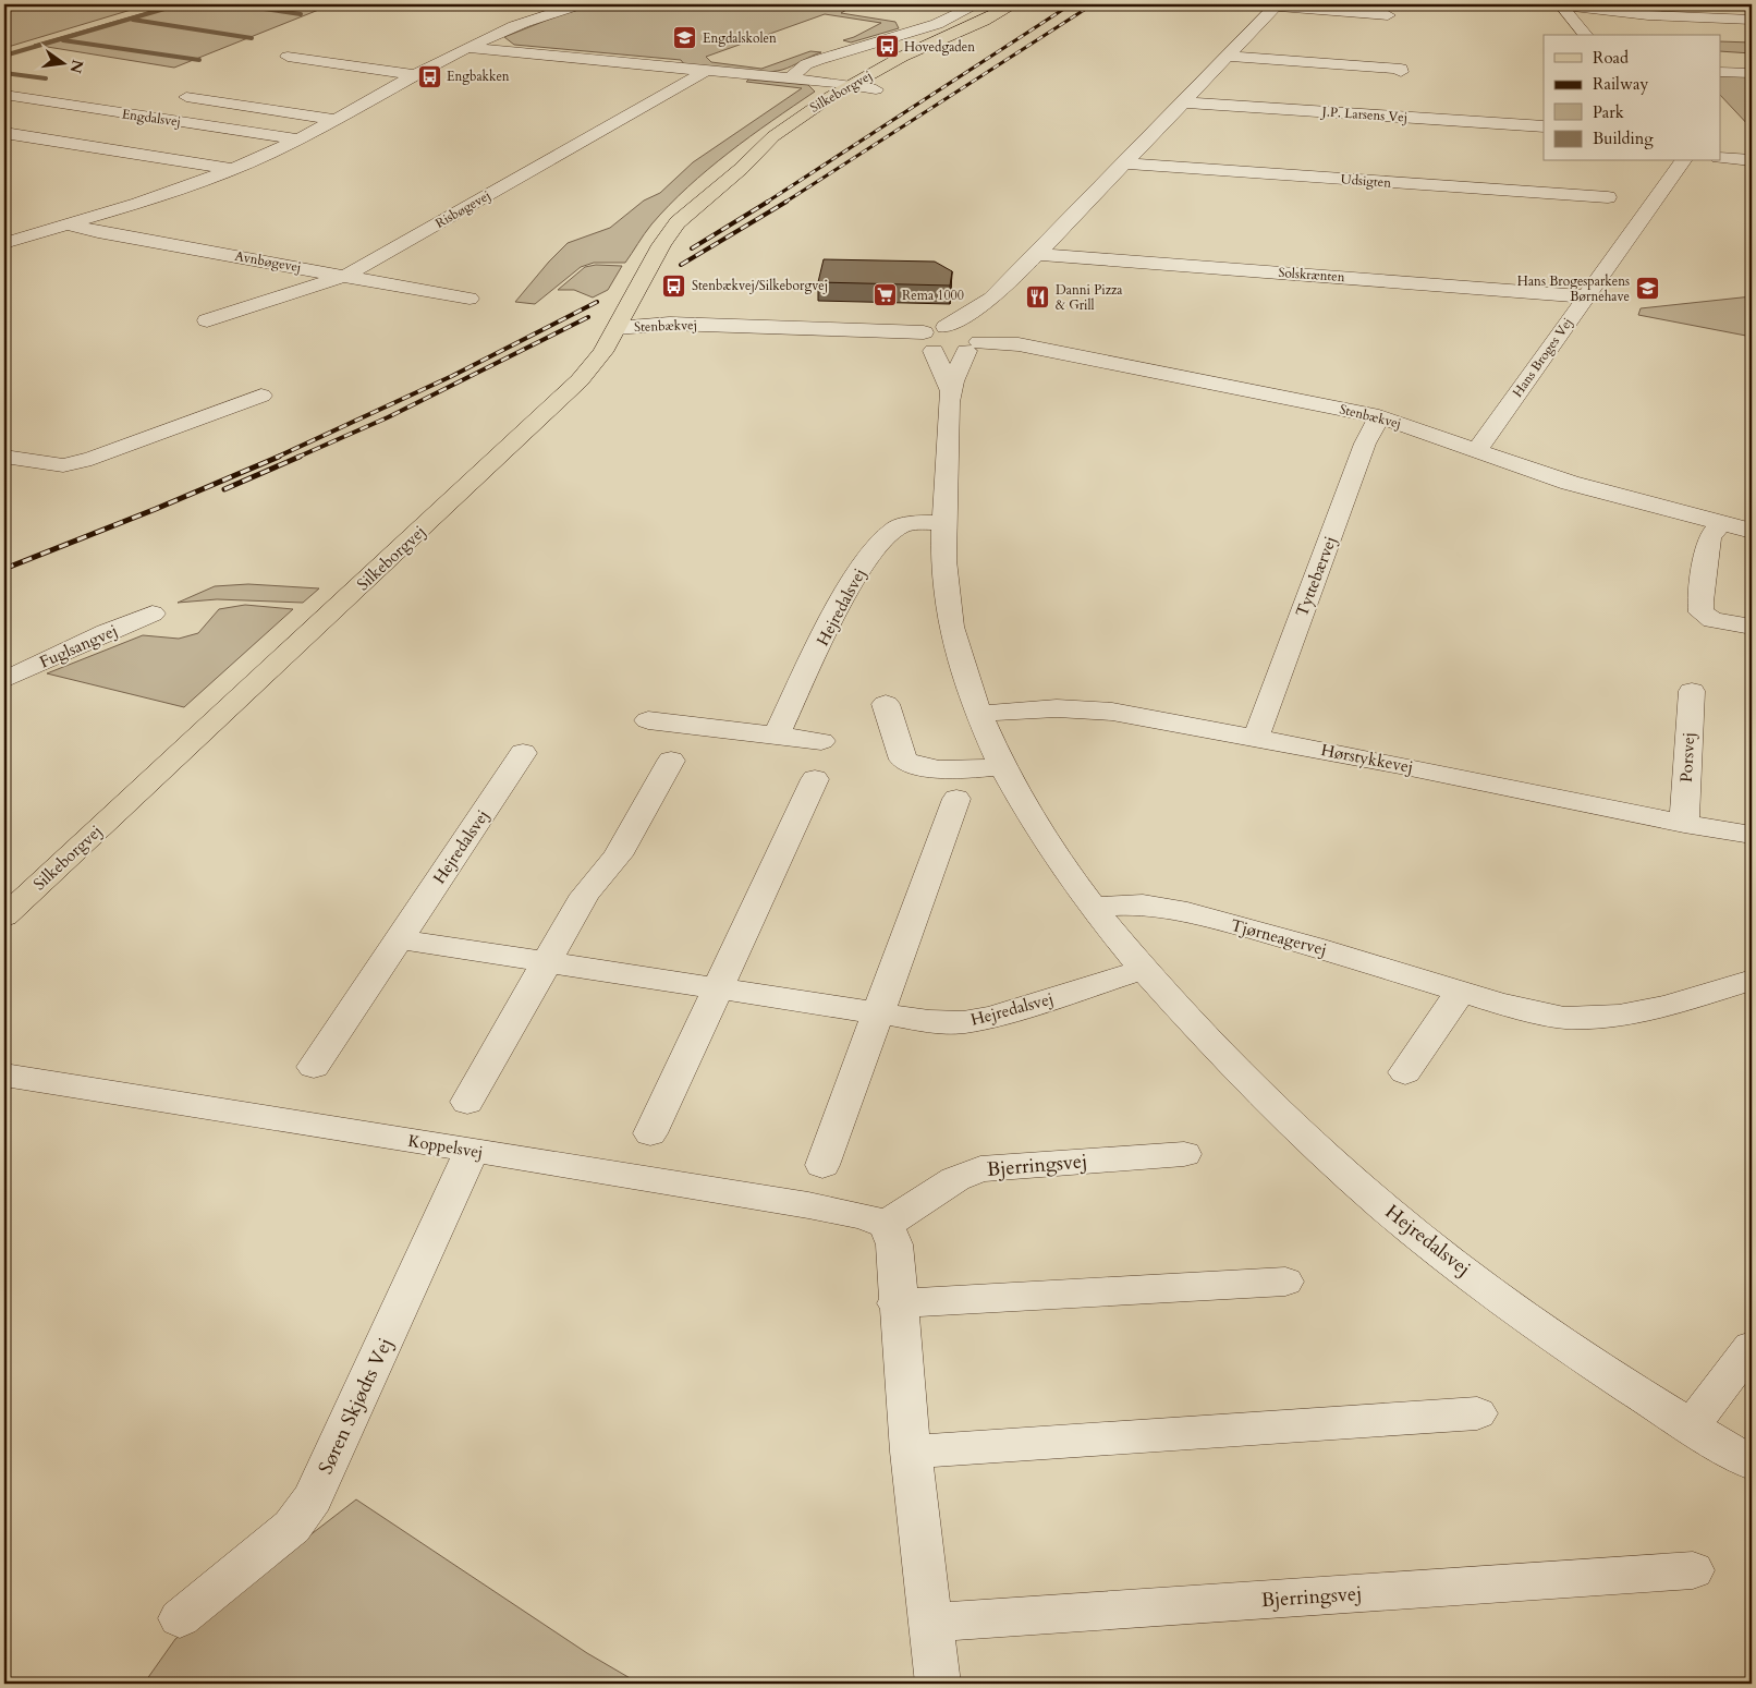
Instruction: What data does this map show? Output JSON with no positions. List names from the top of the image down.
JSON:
{
  "streets": {
    "main road": ["Silkeborgvej"],
    "street": [
      "J.P. Larsens Vej",
      "Engdalsvej",
      "Udsigten",
      "Risbøgevej",
      "Avnbøgevej",
      "Solskrænten",
      "Stenbækvej",
      "Hans Broges Vej",
      "Tyttebærvej",
      "Hejredalsvej",
      "Fuglsangvej",
      "Porsvej",
      "Hørstykkevej",
      "Tjørneagervej",
      "Koppelsvej",
      "Bjerringsvej",
      "Søren Skjødts Vej"
    ]
  },
  "crossings": [
    ["Silkeborgvej", "Stenbækvej"],
    ["Risbøgevej", "Avnbøgevej"],
    ["Solskrænten", "Hans Broges Vej"],
    ["Stenbækvej", "Hans Broges Vej"],
    ["Stenbækvej", "Tyttebærvej"],
    ["Stenbækvej", "Hejredalsvej"],
    ["Tyttebærvej", "Hørstykkevej"],
    ["Hejredalsvej", "Hørstykkevej"],
    ["Hejredalsvej", "Tjørneagervej"],
    ["Porsvej", "Hørstykkevej"],
    ["Koppelsvej", "Bjerringsvej"],
    ["Koppelsvej", "Søren Skjødts Vej"]
  ],
  "places": {
    "school or university": ["Engdalskolen", "Hans Brogesparkens Børnehave"],
    "bus stop": ["Hovedgaden", "Engbakken", "Stenbækvej/Silkeborgvej"],
    "supermarket": ["Rema 1000"],
    "restaurant": ["Danni Pizza & Grill"]
  },
  "legend": [
    "Road",
    "Railway",
    "Park",
    "Building"
  ],
  "north": "right"
}
